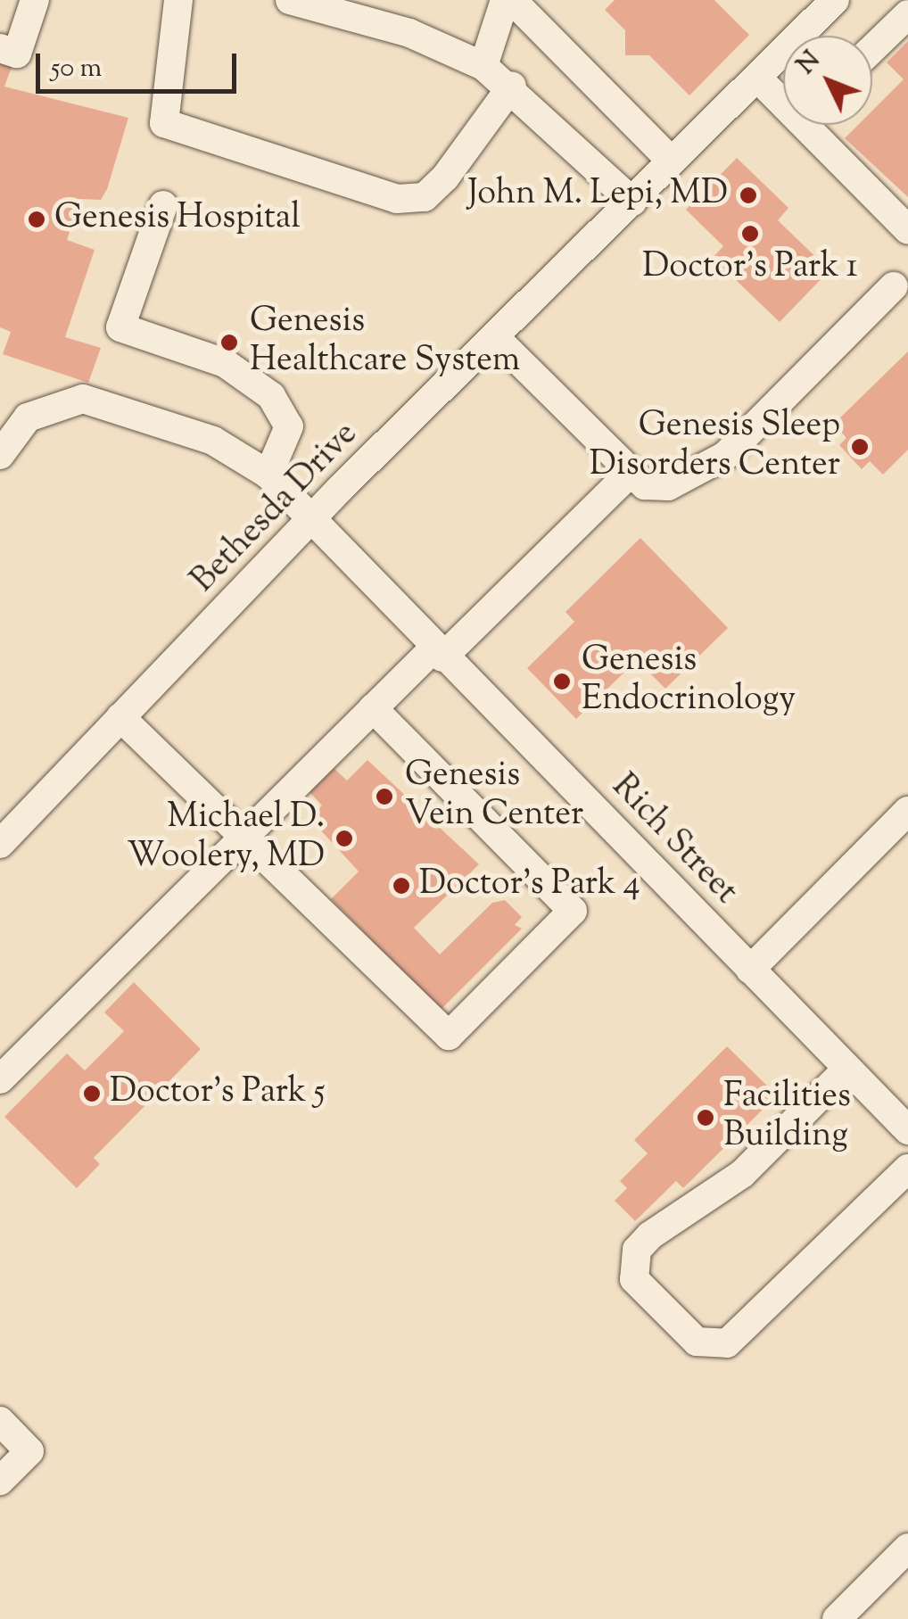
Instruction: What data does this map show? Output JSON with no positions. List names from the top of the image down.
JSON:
{
  "streets": {
    "street": ["Bethesda Drive", "Rich Street"]
  },
  "crossings": [
    ["Bethesda Drive", "Rich Street"]
  ],
  "places": [
    "John M. Lepi, MD",
    "Genesis Hospital",
    "Doctor's Park 1",
    "Genesis Healthcare System",
    "Genesis Sleep Disorders Center",
    "Genesis Endocrinology",
    "Genesis Vein Center",
    "Michael D. Woolery, MD",
    "Doctor's Park 4",
    "Doctor's Park 5",
    "Facilities Building"
  ],
  "scale_bar": "50 m",
  "north": "top left"
}
